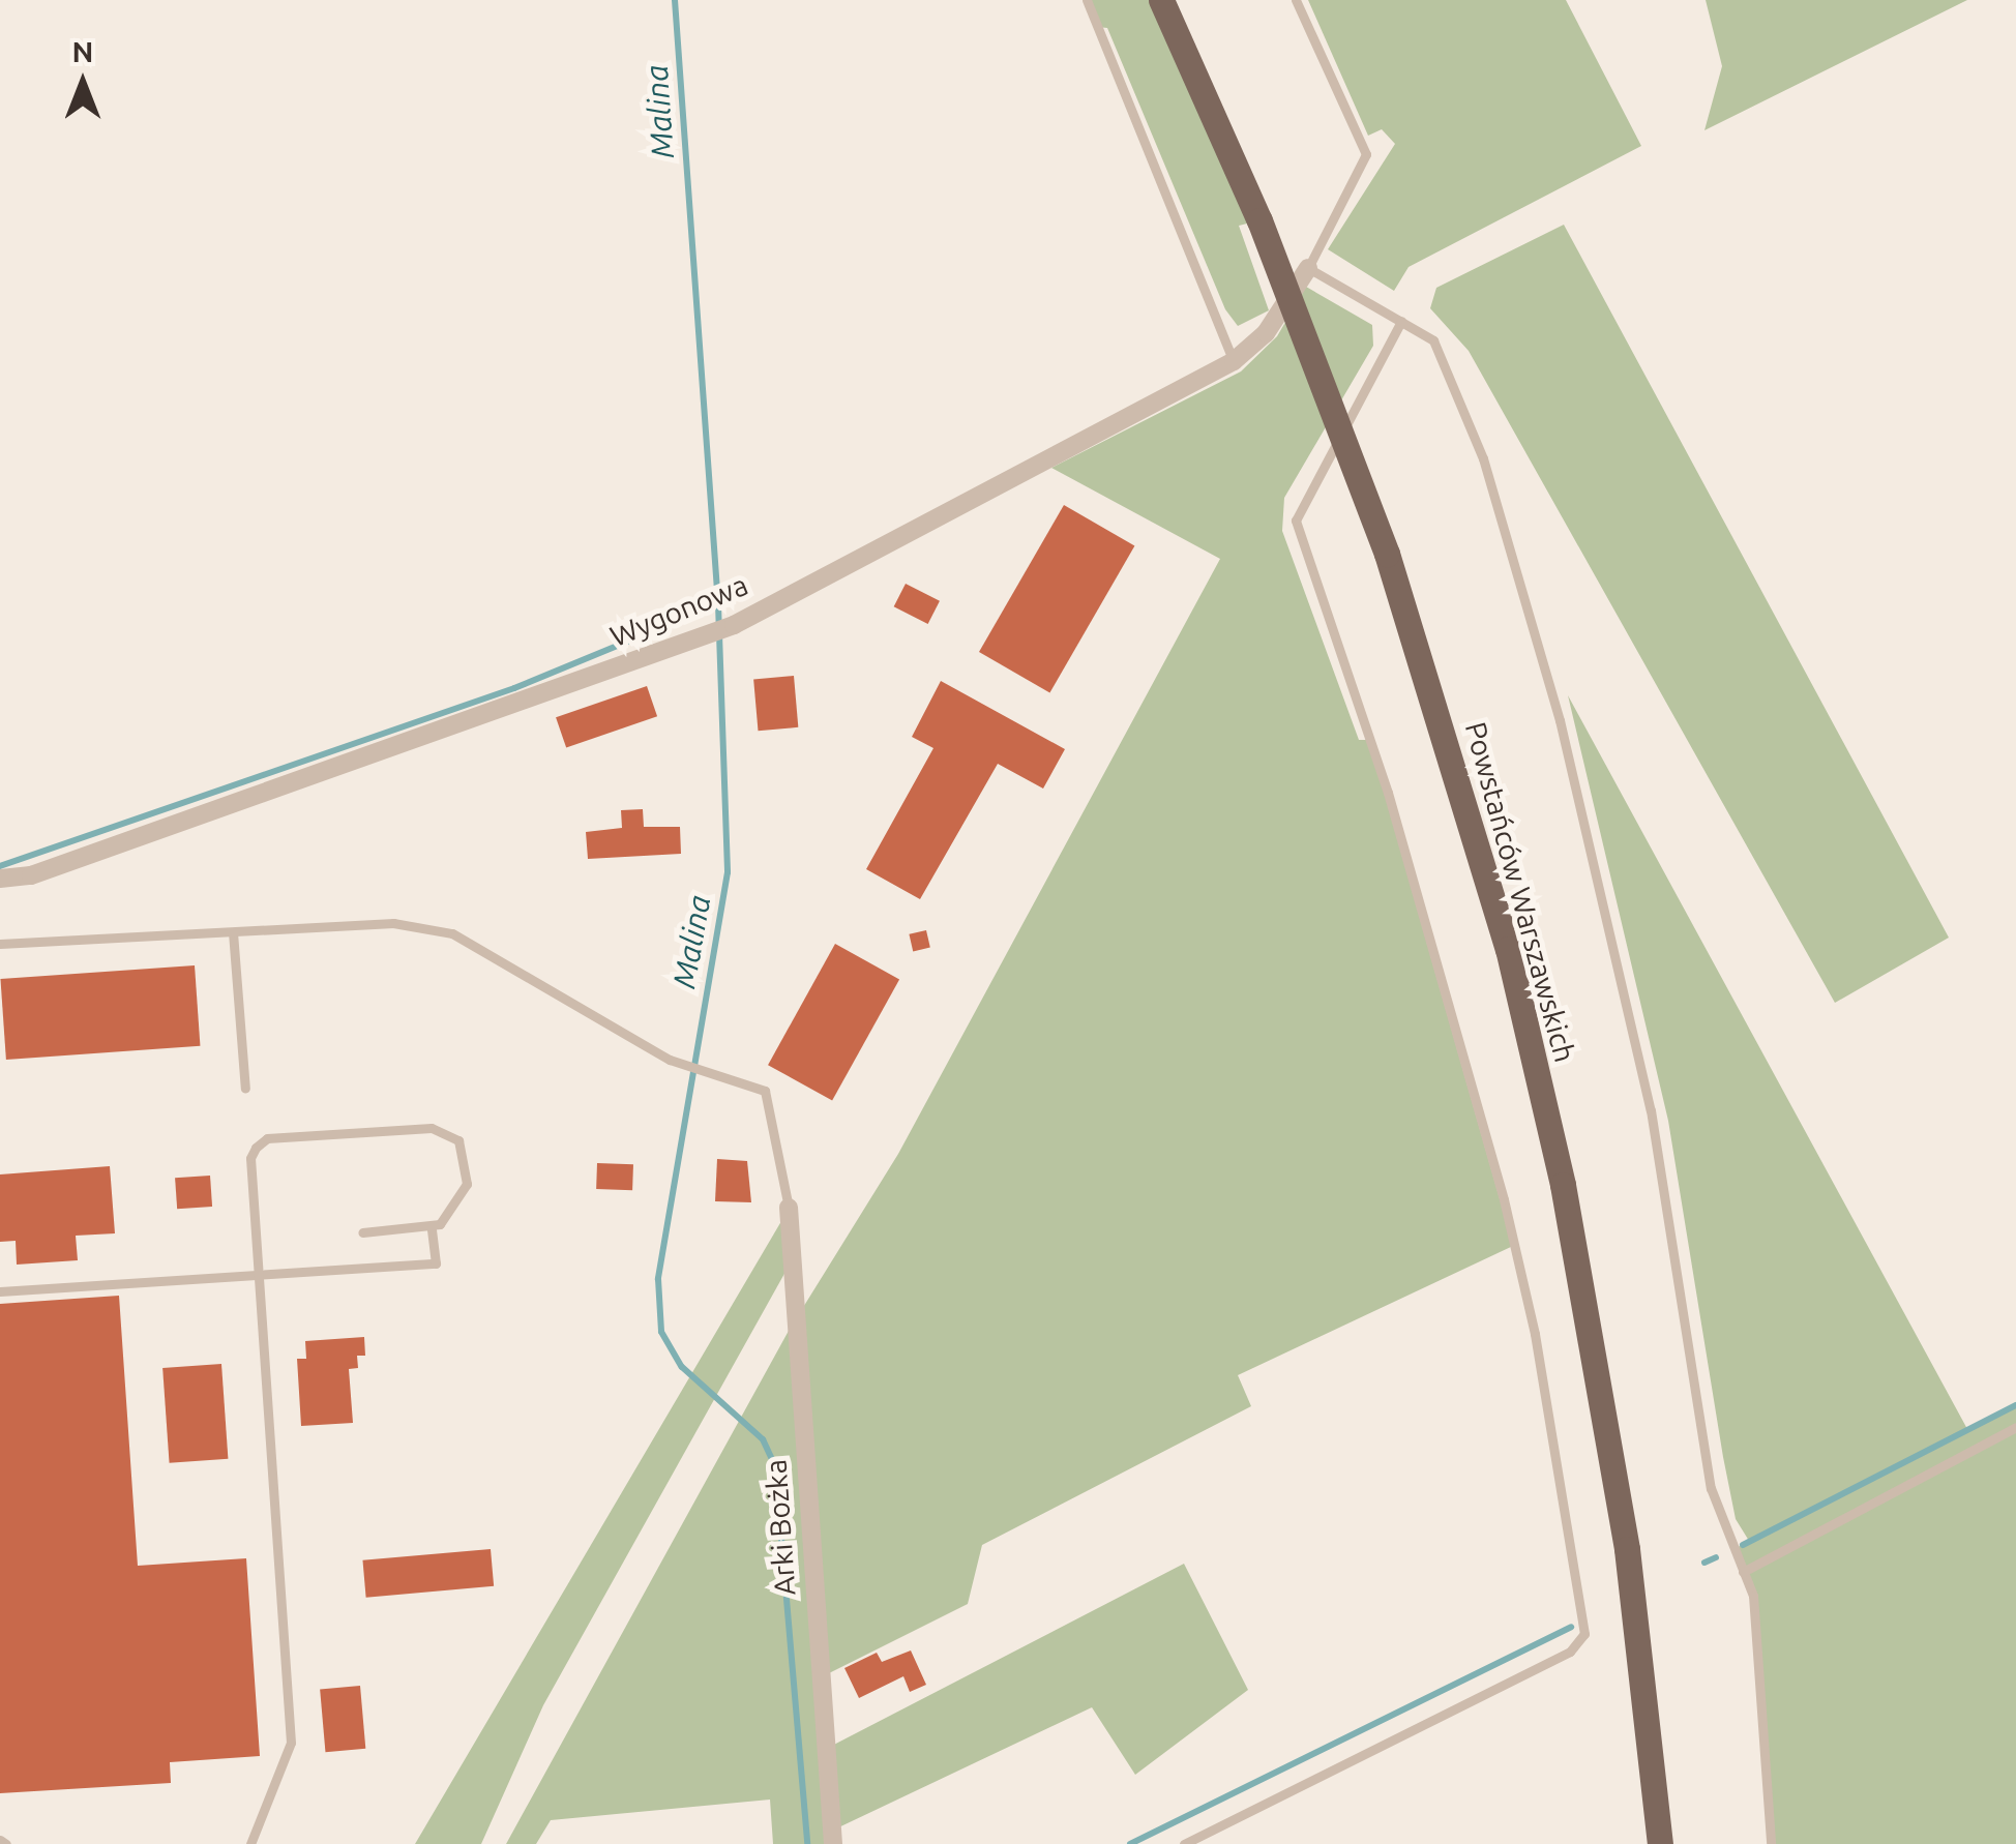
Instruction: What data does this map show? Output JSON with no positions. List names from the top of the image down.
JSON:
{
  "streets": {
    "main road": ["Powstańców Warszawskich"],
    "street": ["Wygonowa", "Arki Bożka"]
  },
  "water": ["Malina"],
  "north": "top"
}
